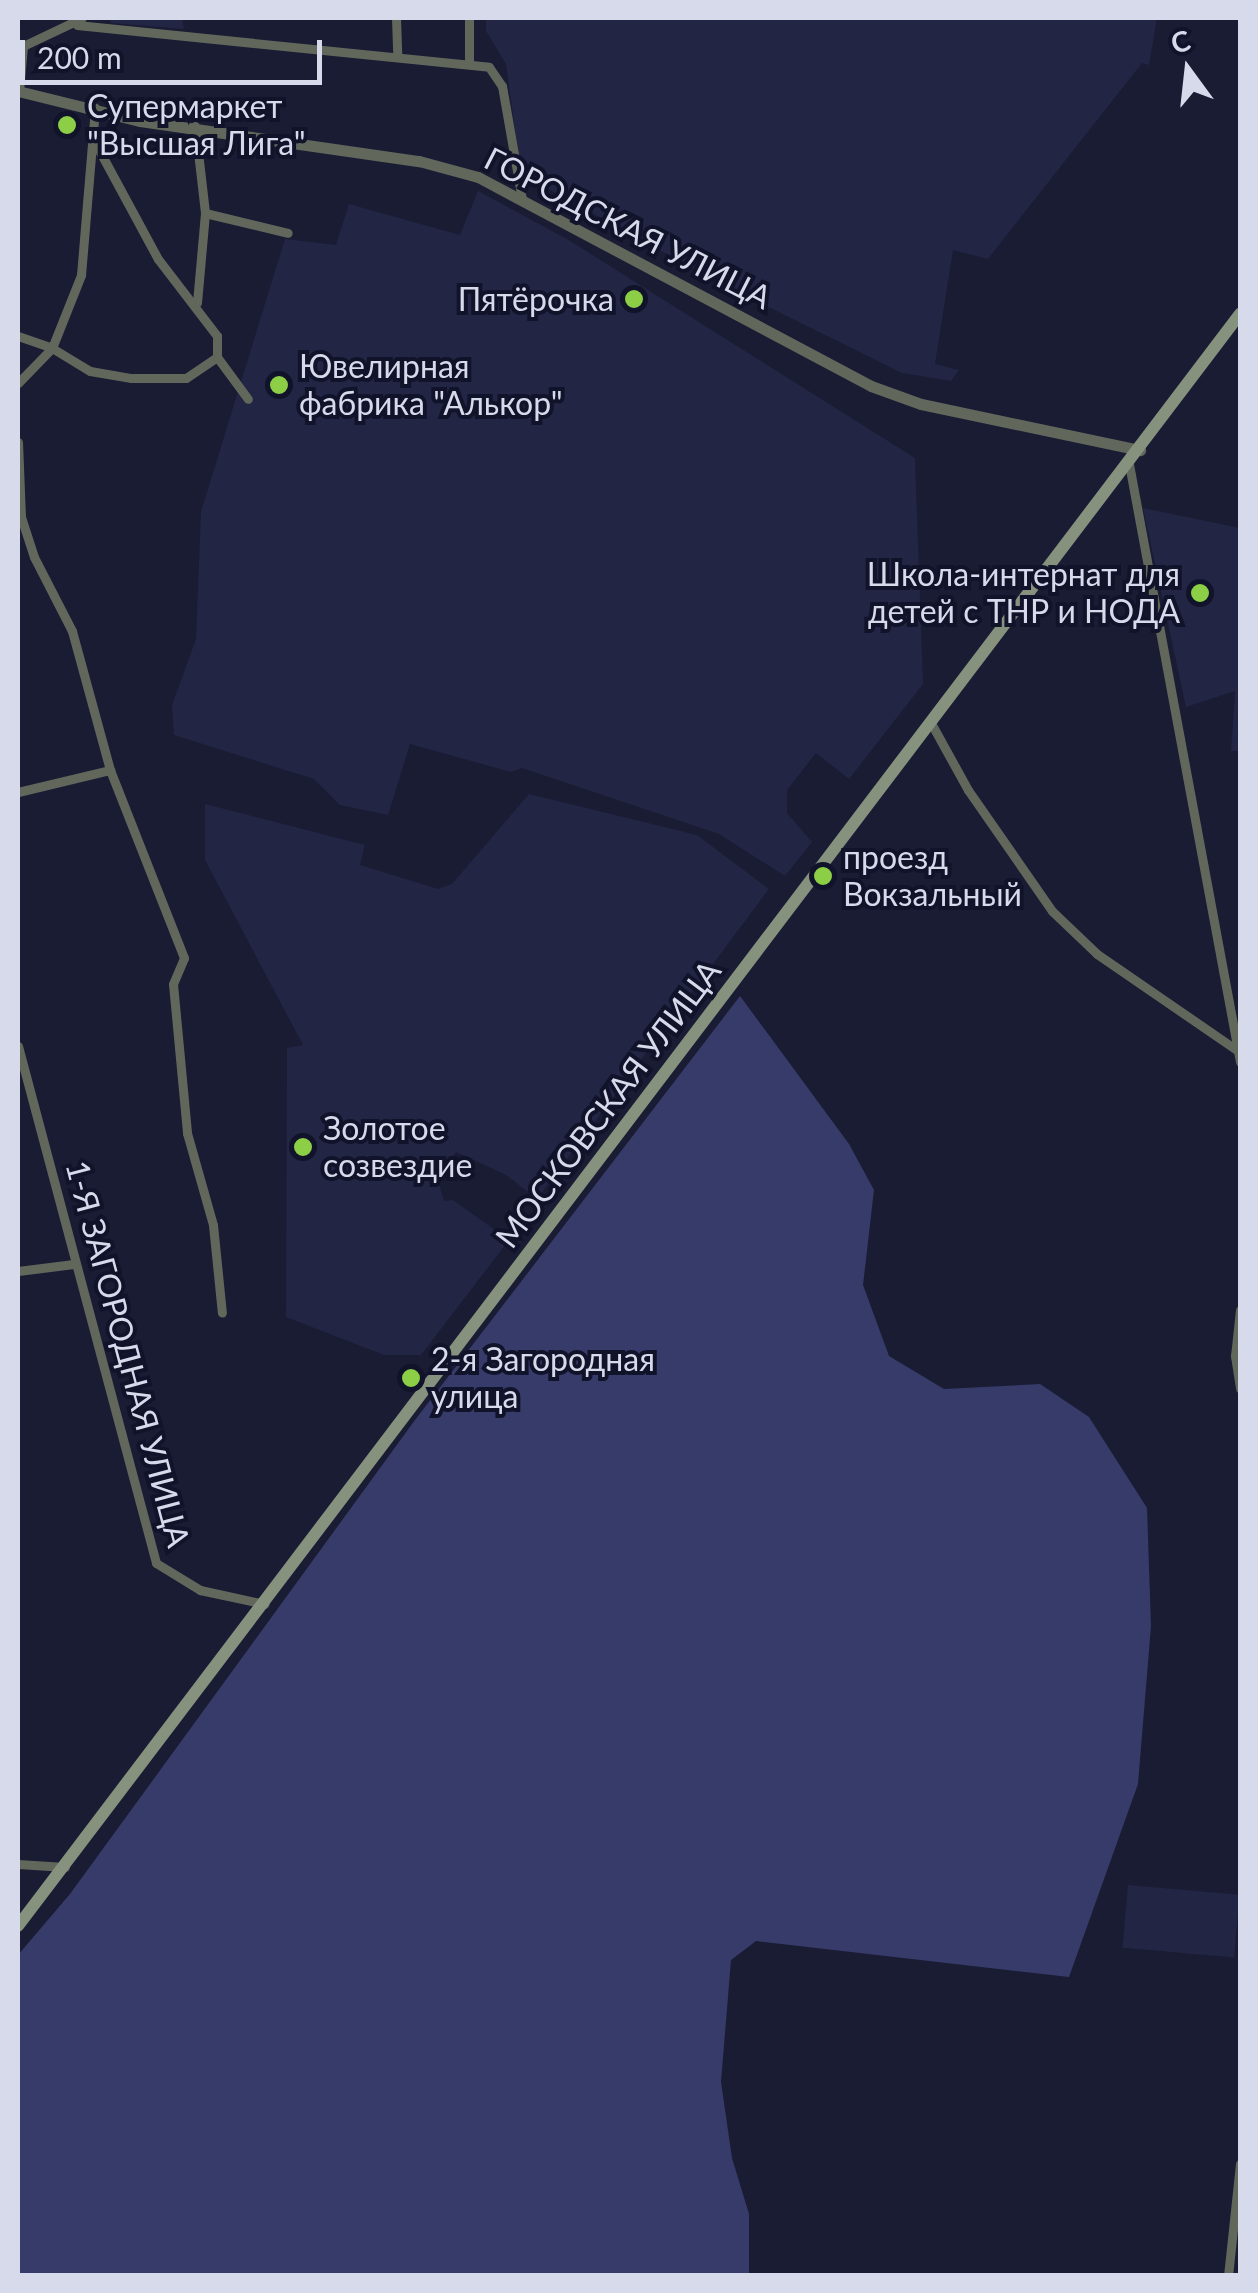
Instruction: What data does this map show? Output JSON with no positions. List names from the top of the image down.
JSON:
{
  "streets": {
    "main road": ["МОСКОВСКАЯ УЛИЦА"],
    "street": ["ГОРОДСКАЯ УЛИЦА", "1-Я ЗАГОРОДНАЯ УЛИЦА"]
  },
  "crossings": [
    ["ГОРОДСКАЯ УЛИЦА", "МОСКОВСКАЯ УЛИЦА"],
    ["МОСКОВСКАЯ УЛИЦА", "1-Я ЗАГОРОДНАЯ УЛИЦА"]
  ],
  "places": [
    "Супермаркет \"Высшая Лига\"",
    "Пятёрочка",
    "Ювелирная фабрика \"Алькор\"",
    "Школа-интернат для детей с ТНР и НОДА",
    "проезд Вокзальный",
    "Золотое созвездие",
    "2-я Загородная улица"
  ],
  "scale_bar": "200 m",
  "north": "top"
}
